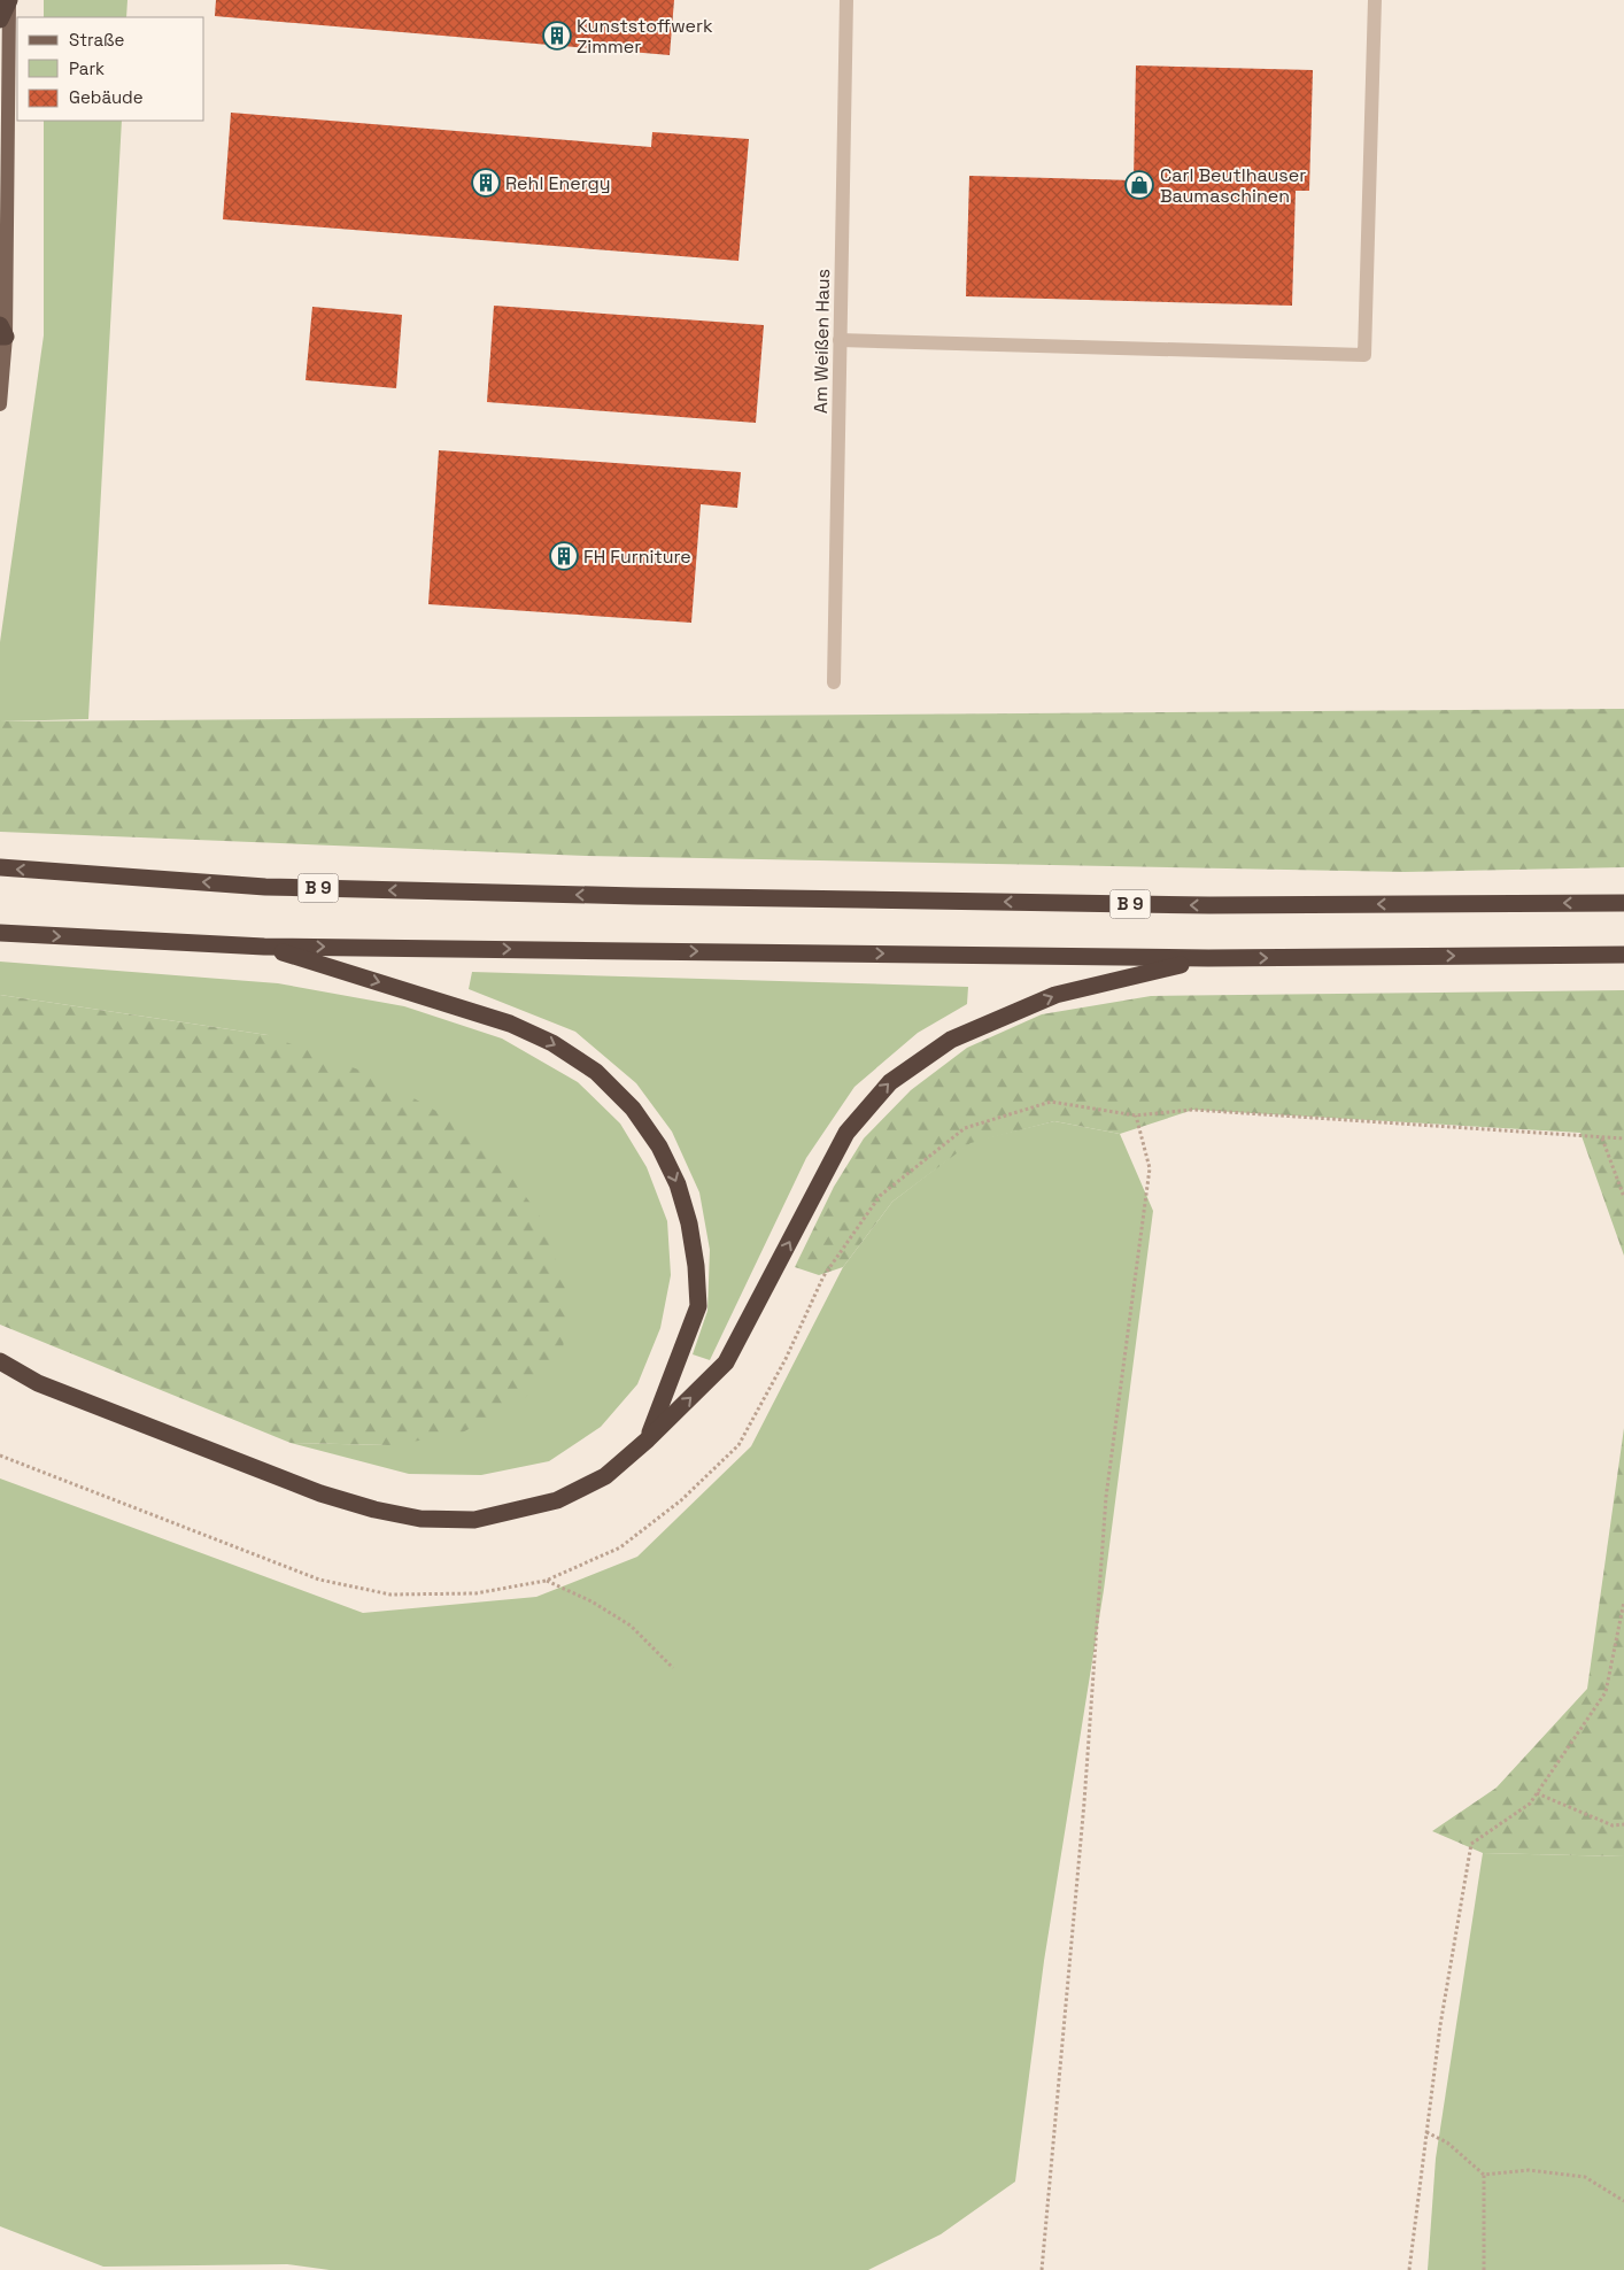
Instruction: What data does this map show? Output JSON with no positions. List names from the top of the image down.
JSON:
{
  "streets": {
    "highway": ["B 9"],
    "street": ["Am Weißen Haus"]
  },
  "places": {
    "building": ["Kunststoffwerk Zimmer", "Rehl Energy", "FH Furniture"],
    "shop": ["Carl Beutlhauser Baumaschinen"]
  },
  "legend": ["Straße", "Park", "Gebäude"]
}
